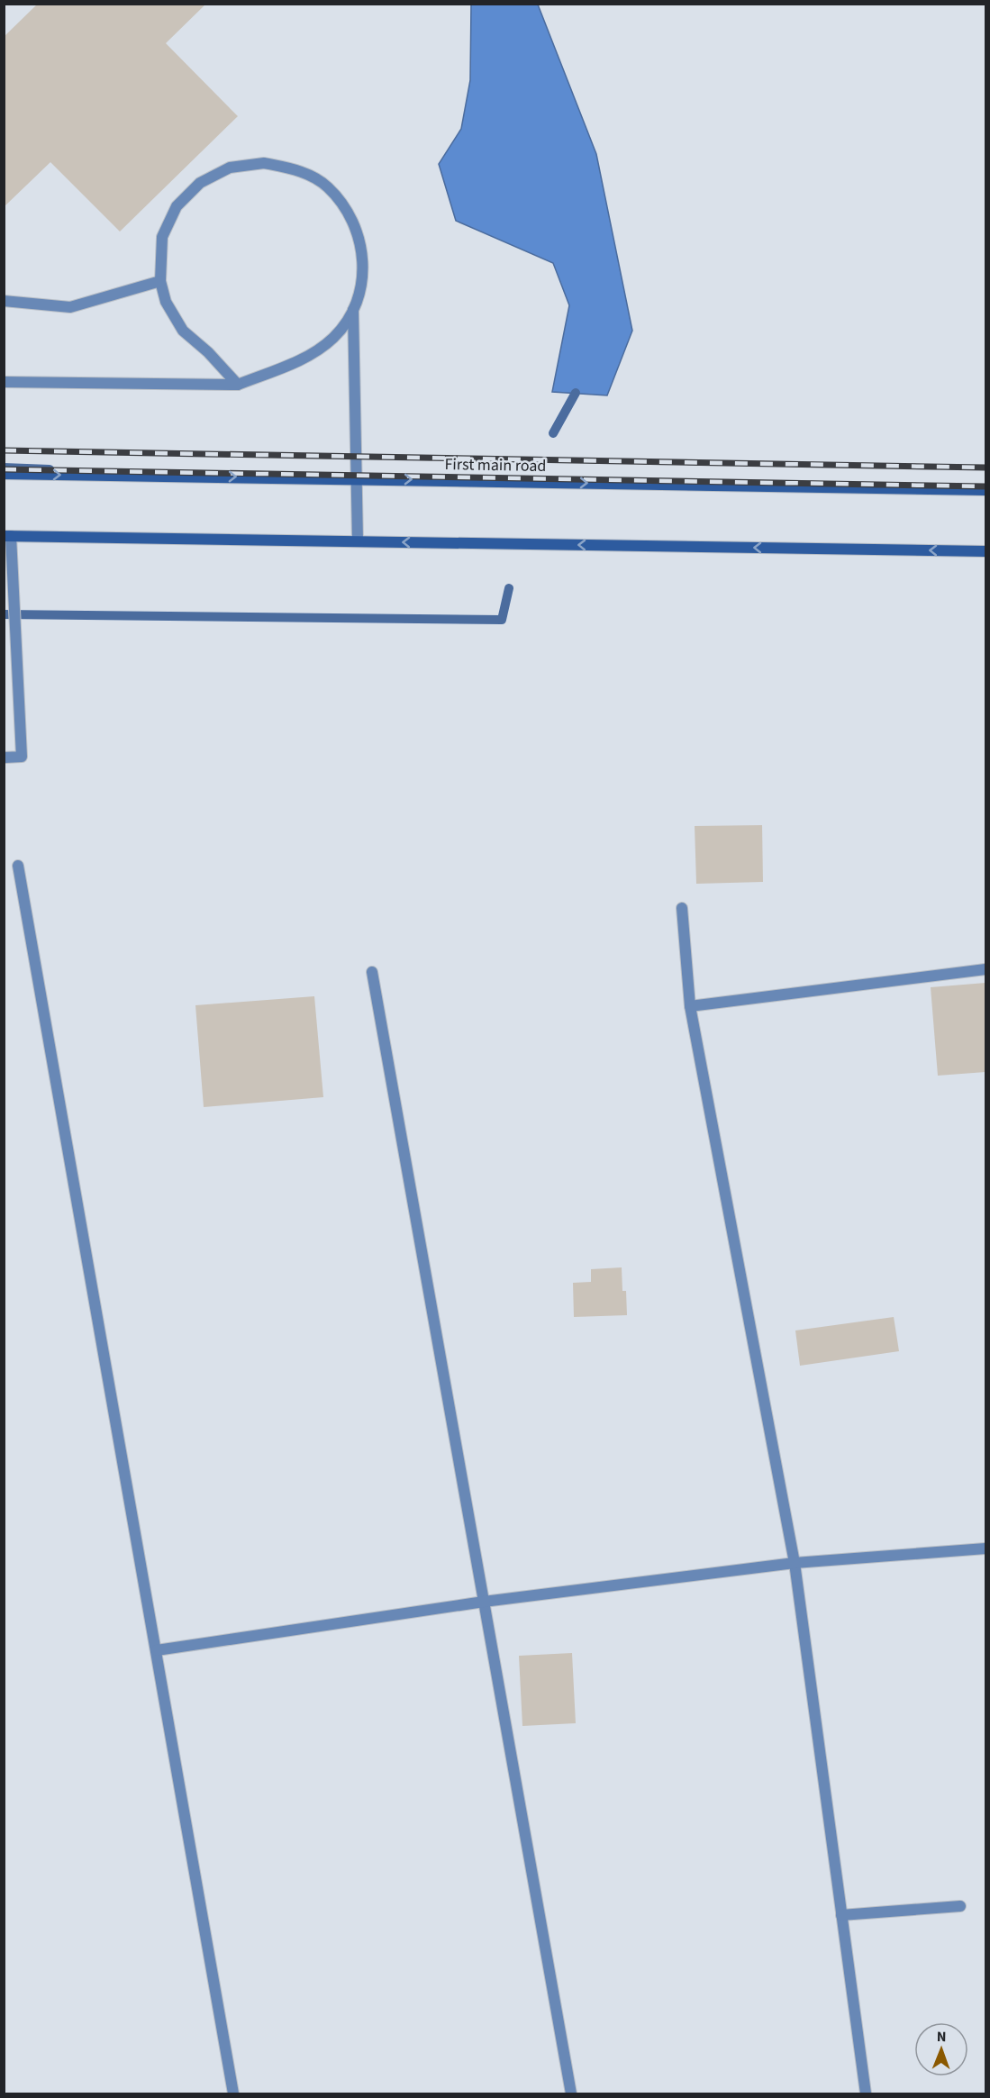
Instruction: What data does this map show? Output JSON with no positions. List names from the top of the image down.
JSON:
{
  "streets": {
    "street": ["First main road"]
  },
  "north": "top"
}
